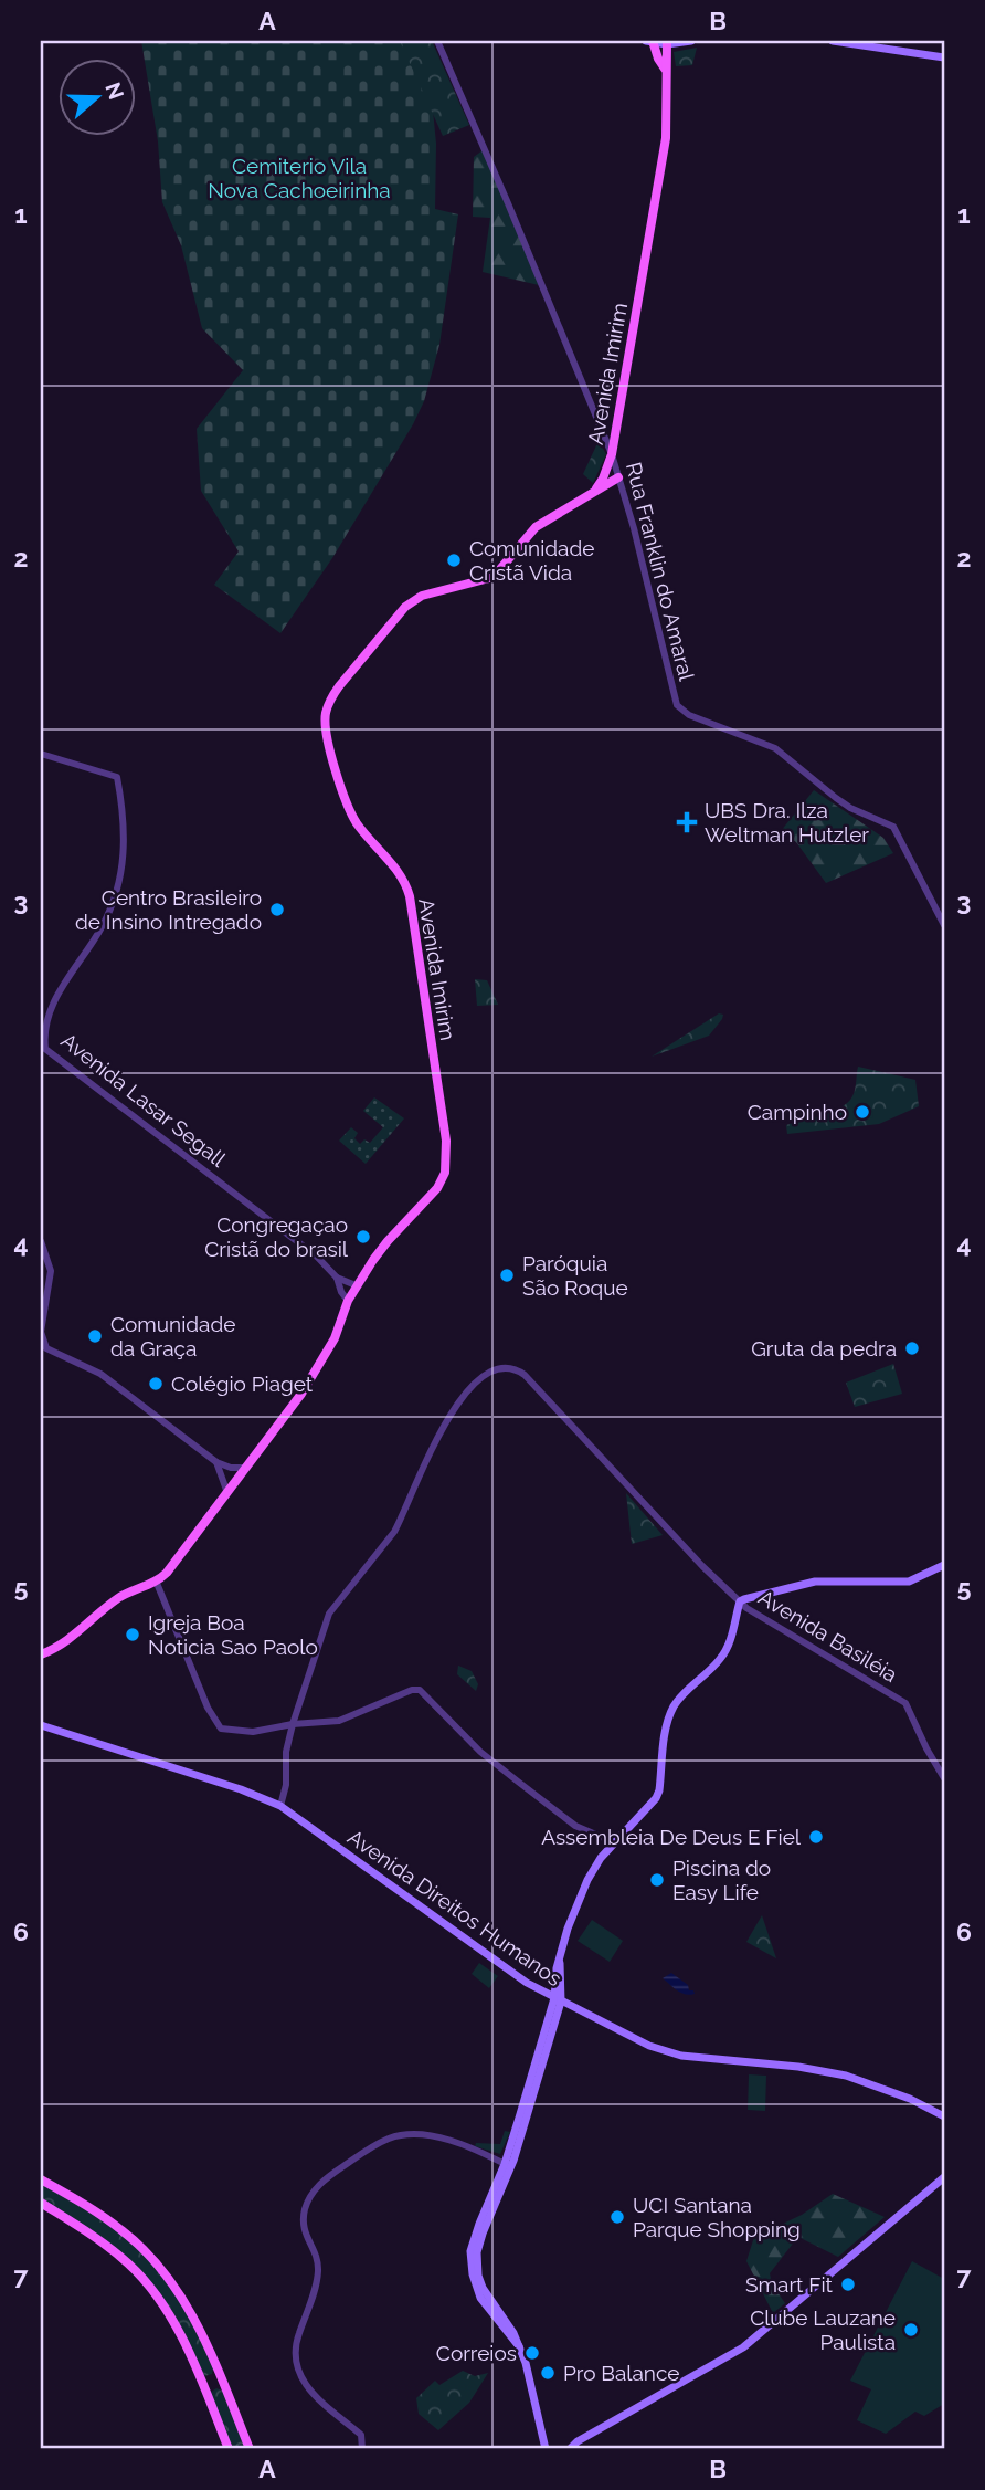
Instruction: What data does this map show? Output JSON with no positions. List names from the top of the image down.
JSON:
{
  "streets": {
    "main road": ["Avenida Imirim", "Avenida Direitos Humanos"],
    "street": ["Rua Franklin do Amaral", "Avenida Lasar Segall", "Avenida Basiléia"]
  },
  "crossings": [
    ["Avenida Imirim", "Rua Franklin do Amaral"],
    ["Avenida Imirim", "Avenida Lasar Segall"]
  ],
  "parks": ["Cemiterio Vila Nova Cachoeirinha"],
  "places": {
    "other": [
      "Comunidade Cristã Vida",
      "Centro Brasileiro de Insino Intregado",
      "Campinho",
      "Congregaçao Cristã do brasil",
      "Paróquia São Roque",
      "Comunidade da Graça",
      "Gruta da pedra",
      "Colégio Piaget",
      "Igreja Boa Noticia Sao Paolo",
      "Assembleia De Deus E Fiel",
      "Piscina do Easy Life",
      "UCI Santana Parque Shopping",
      "Smart Fit",
      "Clube Lauzane Paulista",
      "Correios",
      "Pro Balance"
    ],
    "health": ["UBS Dra. Ilza Weltman Hutzler"]
  },
  "north": "right",
  "grid": {
    "columns": ["A", "B"],
    "rows": [
      "1",
      "2",
      "3",
      "4",
      "5",
      "6",
      "7"
    ]
  }
}
